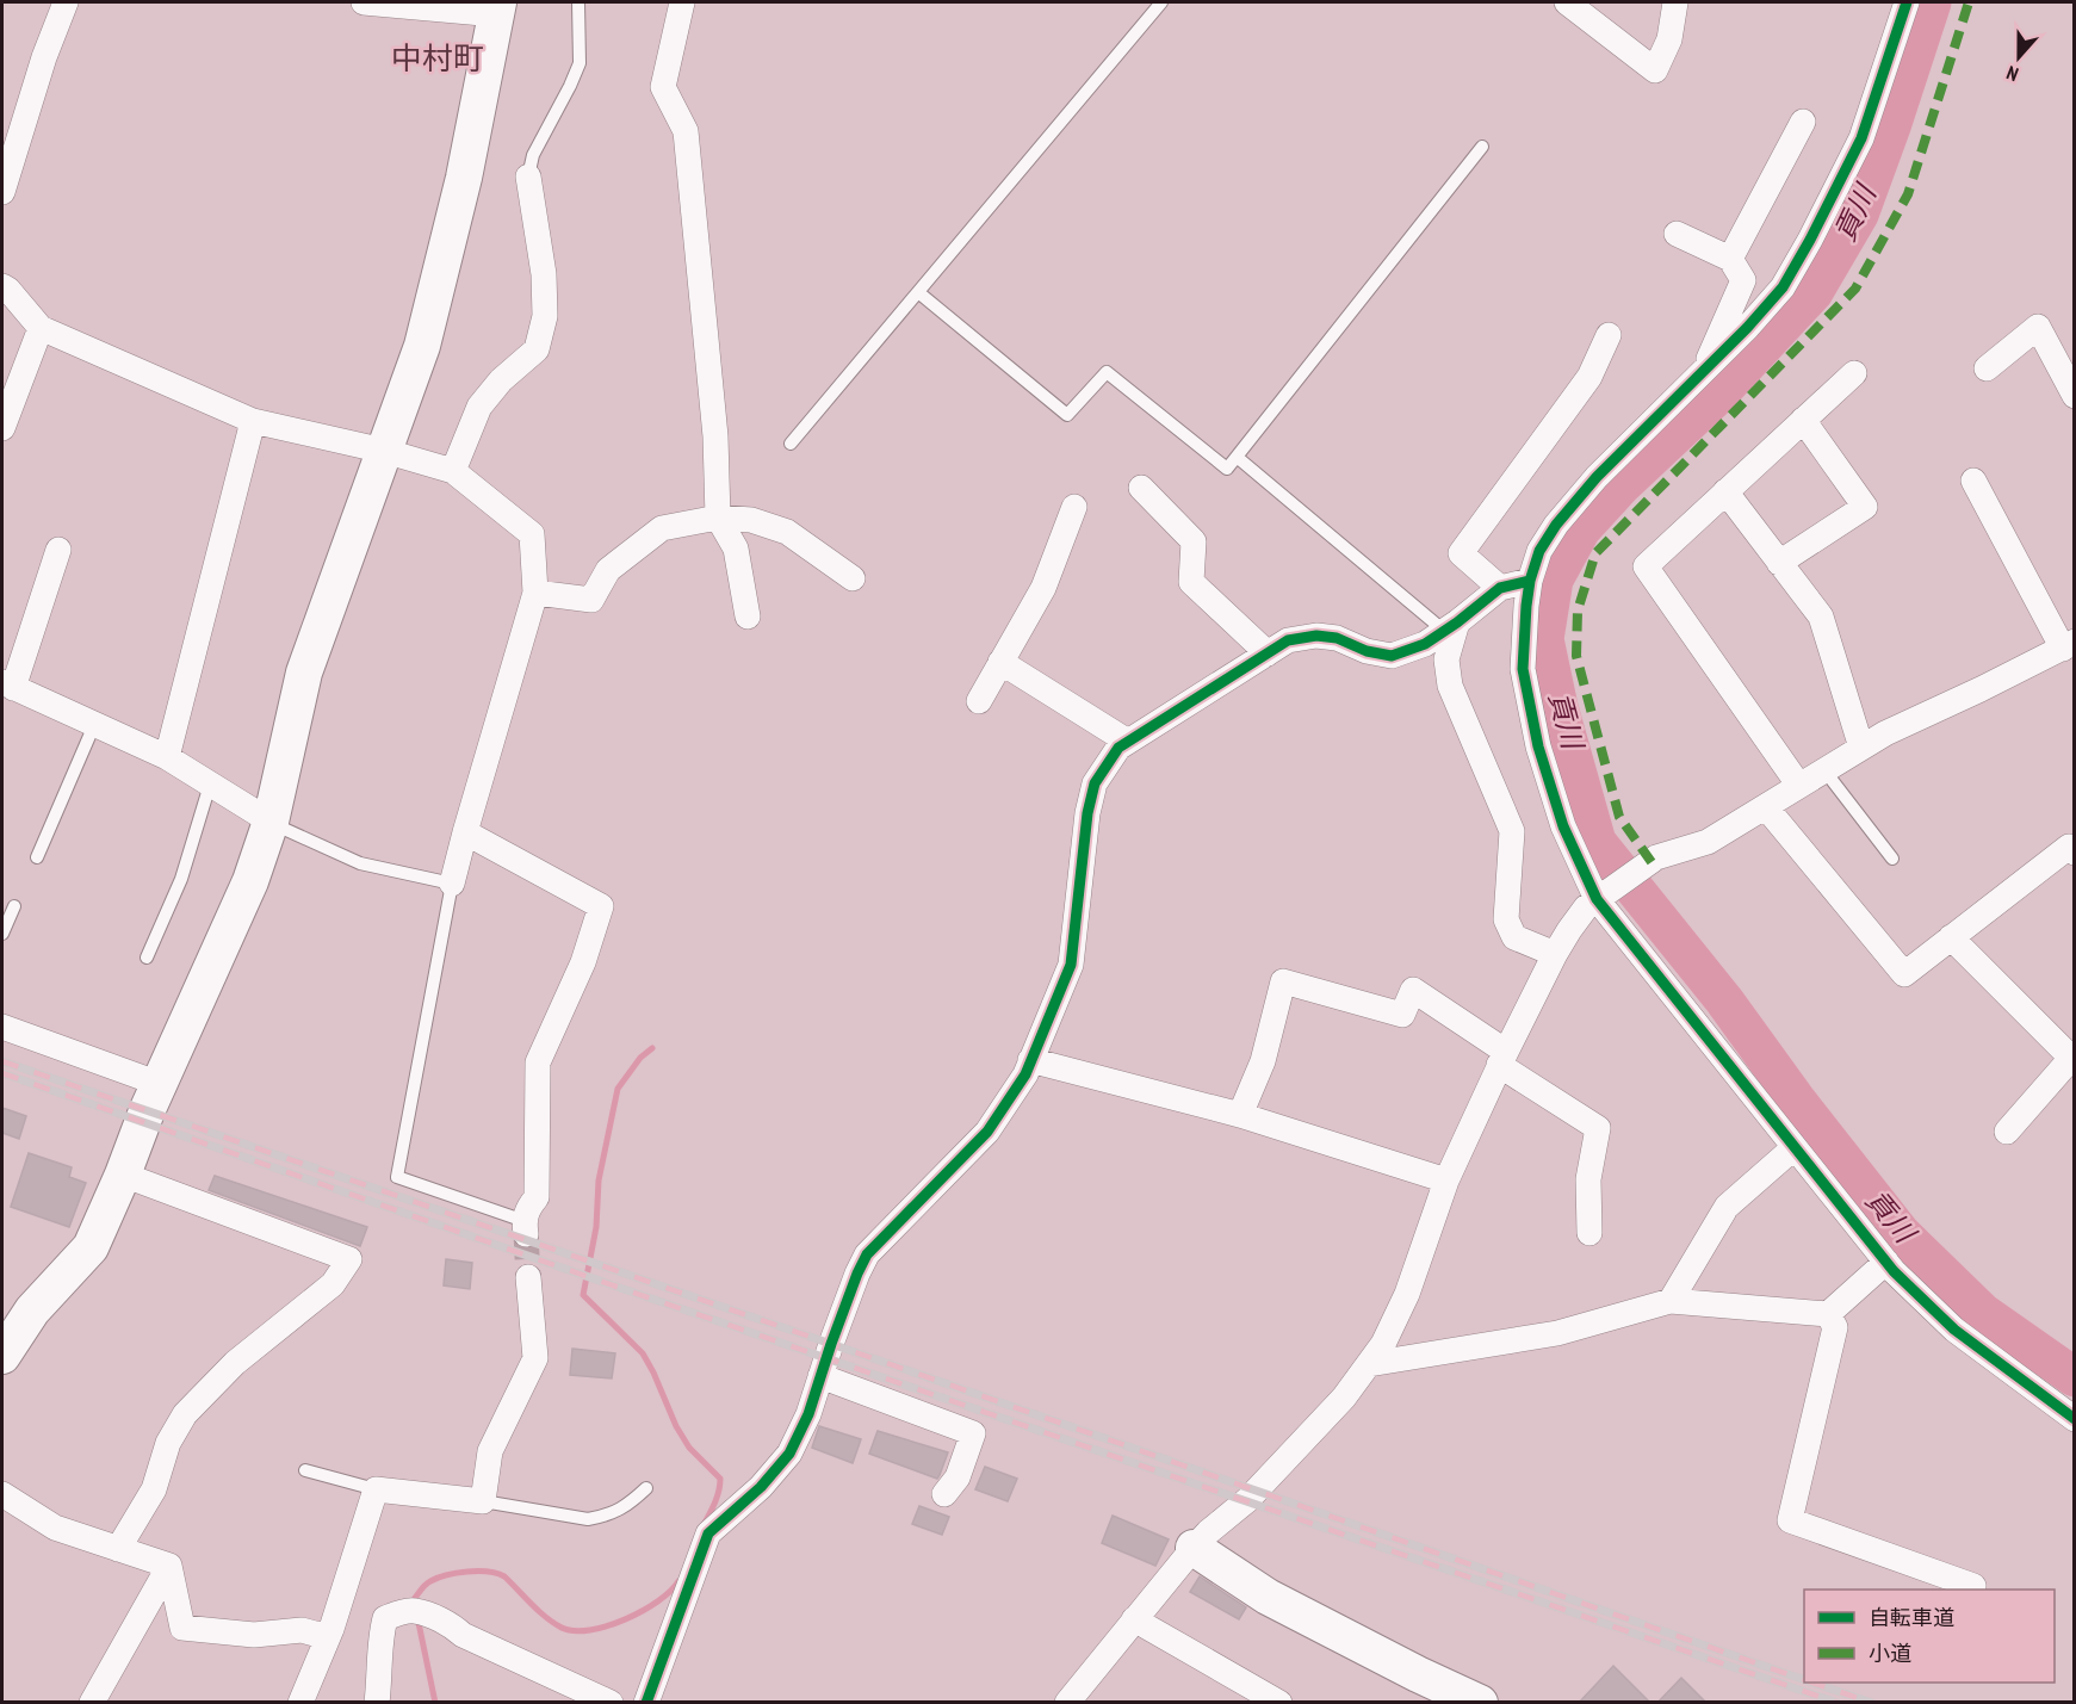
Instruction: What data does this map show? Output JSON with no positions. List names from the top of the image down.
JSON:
{
  "districts": ["中村町"],
  "water": ["貢川"],
  "legend": ["自転車道", "小道"],
  "north": "bottom"
}
